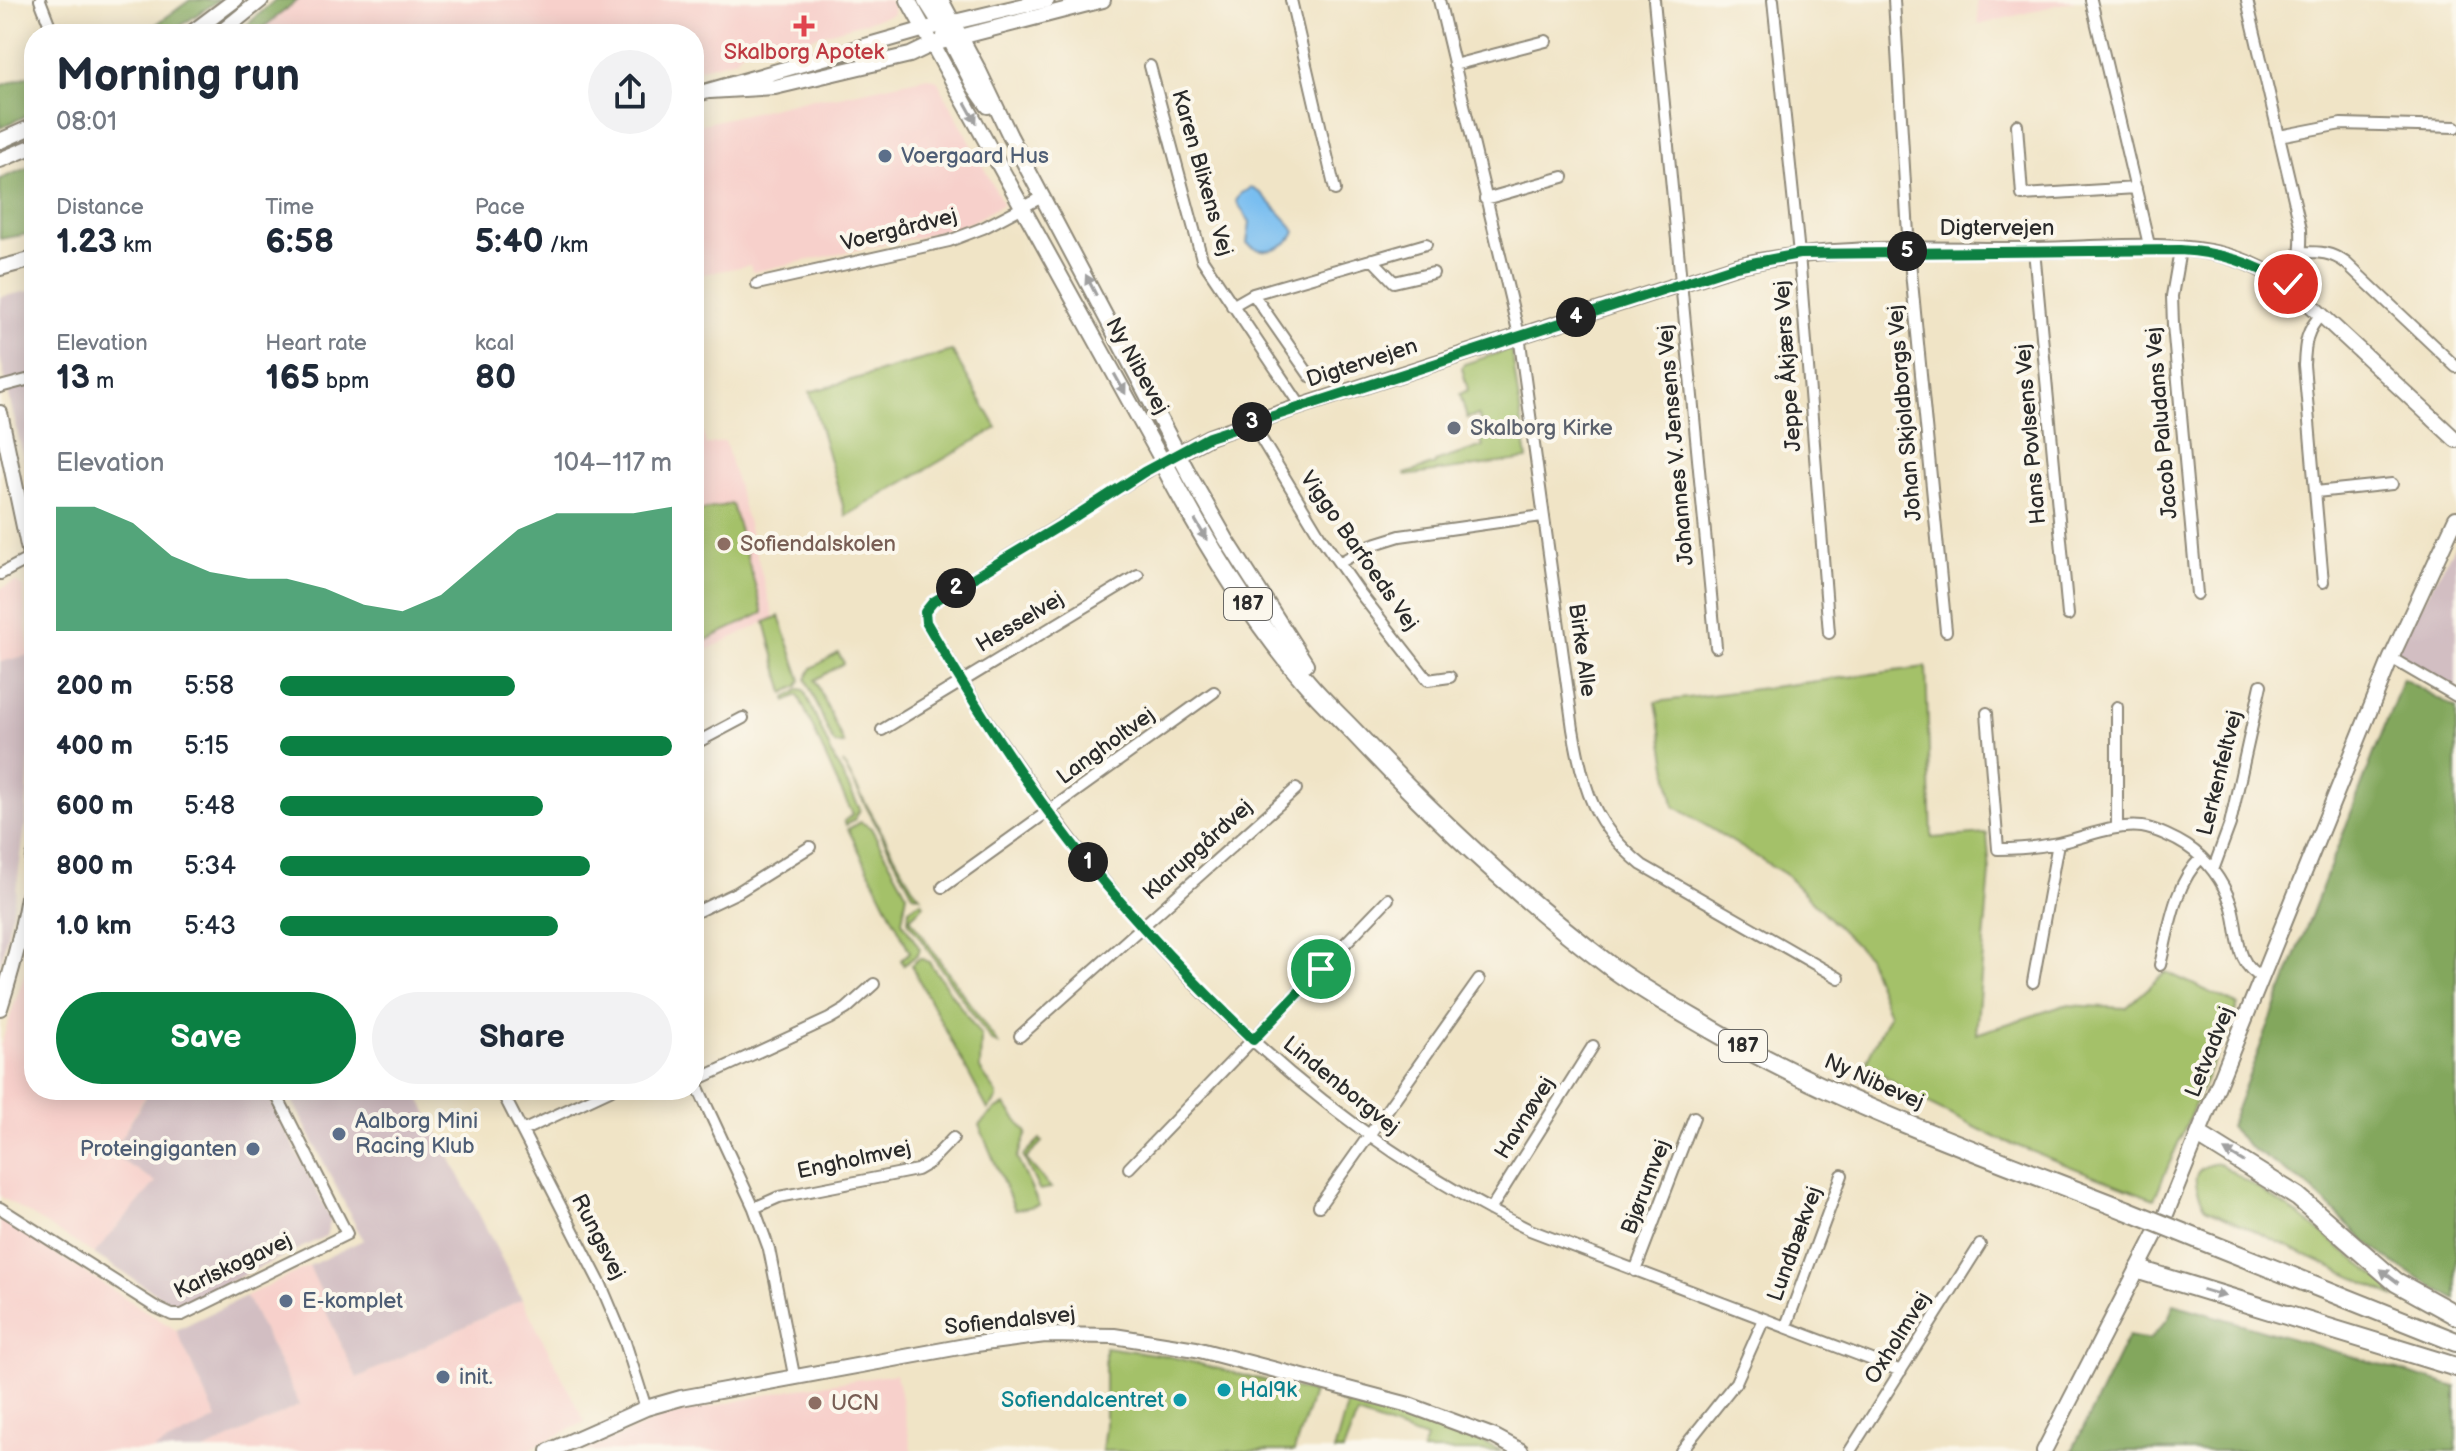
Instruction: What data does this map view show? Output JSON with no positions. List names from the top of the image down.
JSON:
{
  "streets": {
    "highway": ["Ny Nibevej", "187"],
    "street": [
      "Karen Blixens Vej",
      "Digtervejen",
      "Voergårdvej",
      "Jeppe Åkjærs Vej",
      "Johan Skjoldborgs Vej",
      "Jacob Paludans Vej",
      "Hans Povlsens Vej",
      "Johannes V. Jensens Vej",
      "Viggo Barfoeds Vej",
      "Hesselvej",
      "Birke Alle",
      "Langholtvej",
      "Lerkenfeltvej",
      "Klarupgårdvej",
      "Letvadvej",
      "Lindenborgvej",
      "Havnøvej",
      "Engholmvej",
      "Bjørumvej",
      "Rungsvej",
      "Lundbækvej",
      "Karlskogavej",
      "Sofiendalsvej",
      "Oxholmvej"
    ]
  },
  "crossings": [
    ["Karen Blixens Vej", "Digtervejen"],
    ["Digtervejen", "Ny Nibevej"],
    ["Digtervejen", "Jeppe Åkjærs Vej"],
    ["Digtervejen", "Johan Skjoldborgs Vej"],
    ["Digtervejen", "Jacob Paludans Vej"],
    ["Digtervejen", "Hans Povlsens Vej"],
    ["Digtervejen", "Johannes V. Jensens Vej"],
    ["Digtervejen", "Viggo Barfoeds Vej"],
    ["Digtervejen", "Birke Alle"],
    ["Digtervejen", "Lindenborgvej"],
    ["Voergårdvej", "Ny Nibevej"],
    ["Ny Nibevej", "187"],
    ["Ny Nibevej", "Lindenborgvej"],
    ["Hesselvej", "Lindenborgvej"],
    ["Langholtvej", "Lindenborgvej"],
    ["Lerkenfeltvej", "Letvadvej"],
    ["Klarupgårdvej", "Lindenborgvej"],
    ["Lindenborgvej", "Havnøvej"],
    ["Lindenborgvej", "Bjørumvej"],
    ["Lindenborgvej", "Lundbækvej"],
    ["Lindenborgvej", "Oxholmvej"],
    ["Rungsvej", "Sofiendalsvej"]
  ],
  "places": {
    "health": ["Skalborg Apotek"],
    "other": [
      "Voergaard Hus",
      "Skalborg Kirke",
      "Sofiendalskolen",
      "Aalborg Mini Racing Klub",
      "Proteingiganten",
      "E-komplet",
      "init.",
      "Hal9k",
      "Sofiendalcentret",
      "UCN"
    ]
  },
  "page": {
    "heading": ["Morning run", "08:01"],
    "stats": [
      ["Distance", "1.23 km"],
      ["Time", "6:58"],
      ["Pace", "5:40 /km"],
      ["Elevation", "13 m"],
      ["Heart rate", "165 bpm"],
      ["kcal", "80"]
    ],
    "pins": [
      "5",
      "4",
      "3",
      "2",
      "1"
    ],
    "chart": ["Elevation", "104–117 m"],
    "list": [
      {
        "name": "200 m",
        "note": "5:58"
      },
      {
        "name": "400 m",
        "note": "5:15"
      },
      {
        "name": "600 m",
        "note": "5:48"
      },
      {
        "name": "800 m",
        "note": "5:34"
      },
      {
        "name": "1.0 km",
        "note": "5:43"
      }
    ],
    "buttons": ["Save", "Share"]
  }
}
